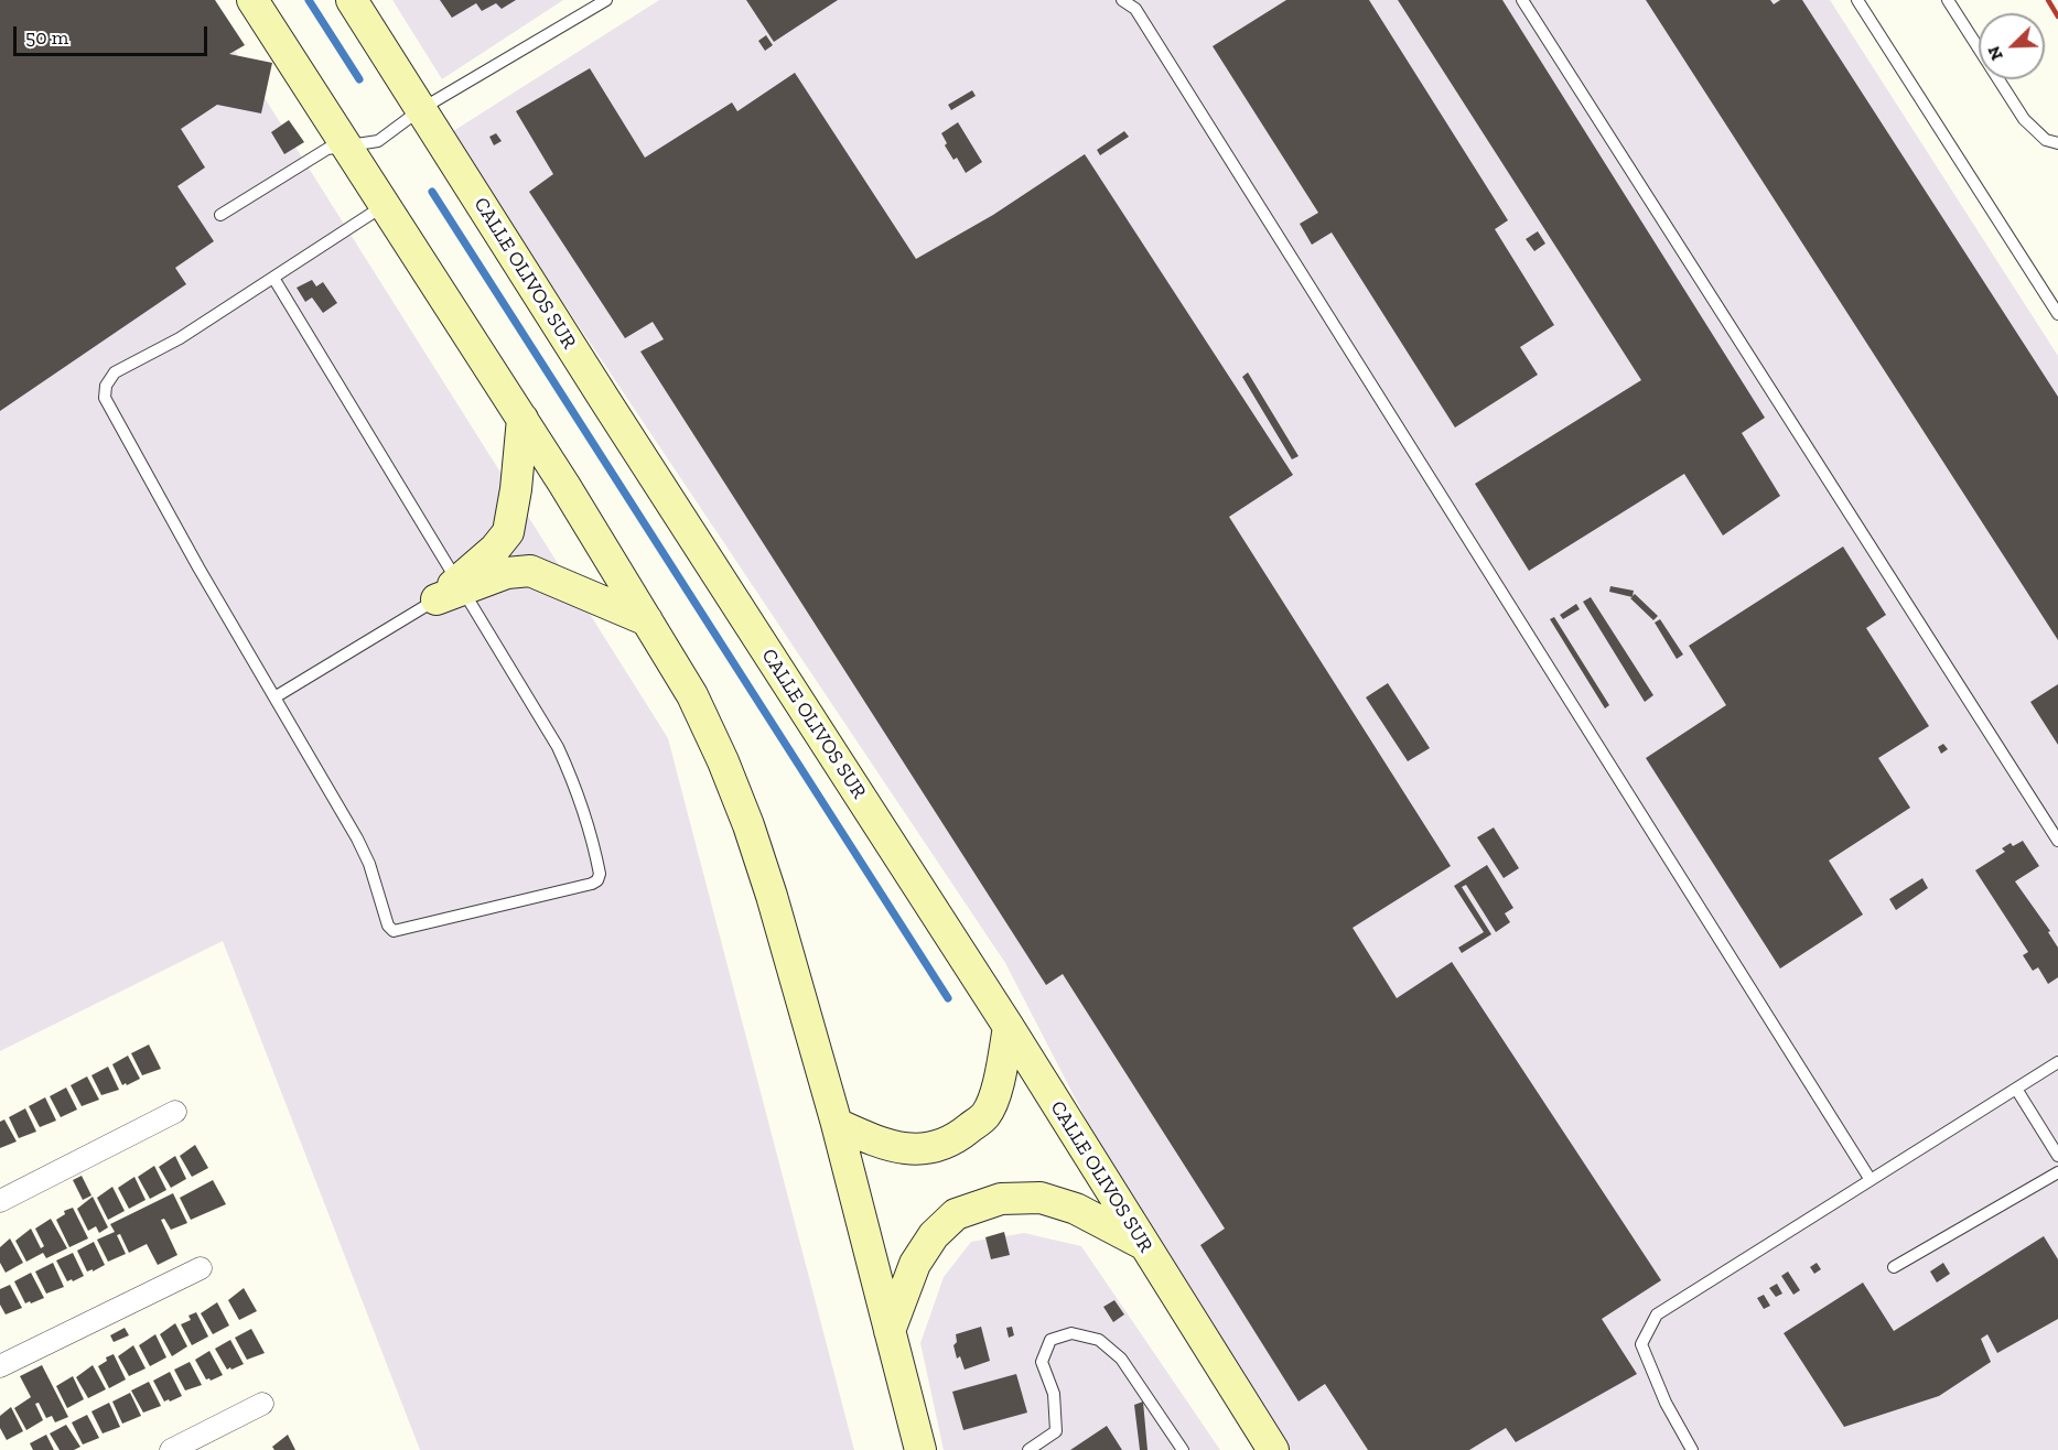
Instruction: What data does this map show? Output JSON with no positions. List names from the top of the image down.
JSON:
{
  "streets": {
    "main road": ["CALLE OLIVOS SUR"]
  },
  "scale_bar": "50 m",
  "north": "bottom left"
}
